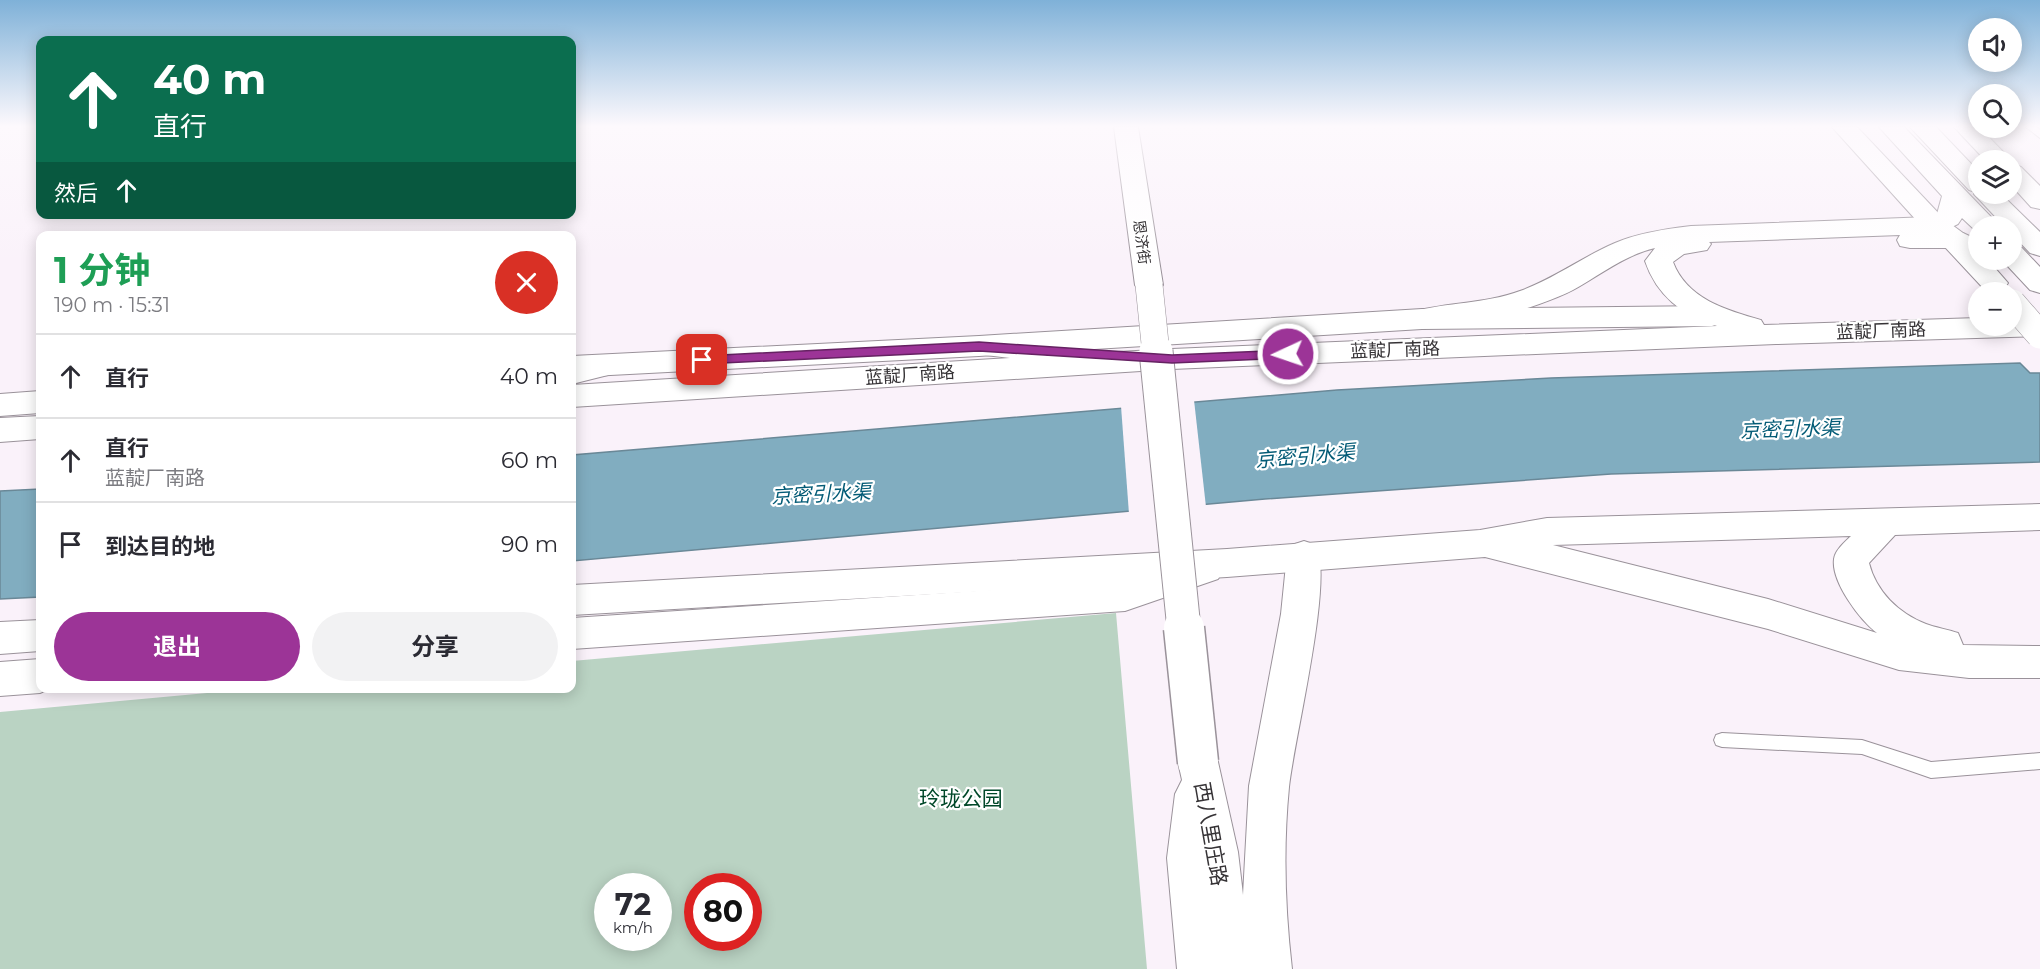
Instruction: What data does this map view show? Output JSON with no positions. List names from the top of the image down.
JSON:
{
  "streets": {
    "main road": ["恩济街", "蓝靛厂南路", "西八里庄路"]
  },
  "crossings": [
    ["恩济街", "西八里庄路"]
  ],
  "water": ["京密引水渠"],
  "parks": ["玲珑公园"],
  "page": {
    "map_buttons": ["+", "−"],
    "turn": ["40 m", "直行"],
    "then": "然后",
    "heading": ["1 分钟", "190 m · 15:31"],
    "list": [
      {
        "name": "直行",
        "value": "40 m"
      },
      {
        "name": "直行",
        "note": "蓝靛厂南路",
        "value": "60 m"
      },
      {
        "name": "到达目的地",
        "value": "90 m"
      }
    ],
    "buttons": ["退出", "分享"],
    "speed": "72 km/h",
    "limit": "80"
  }
}
